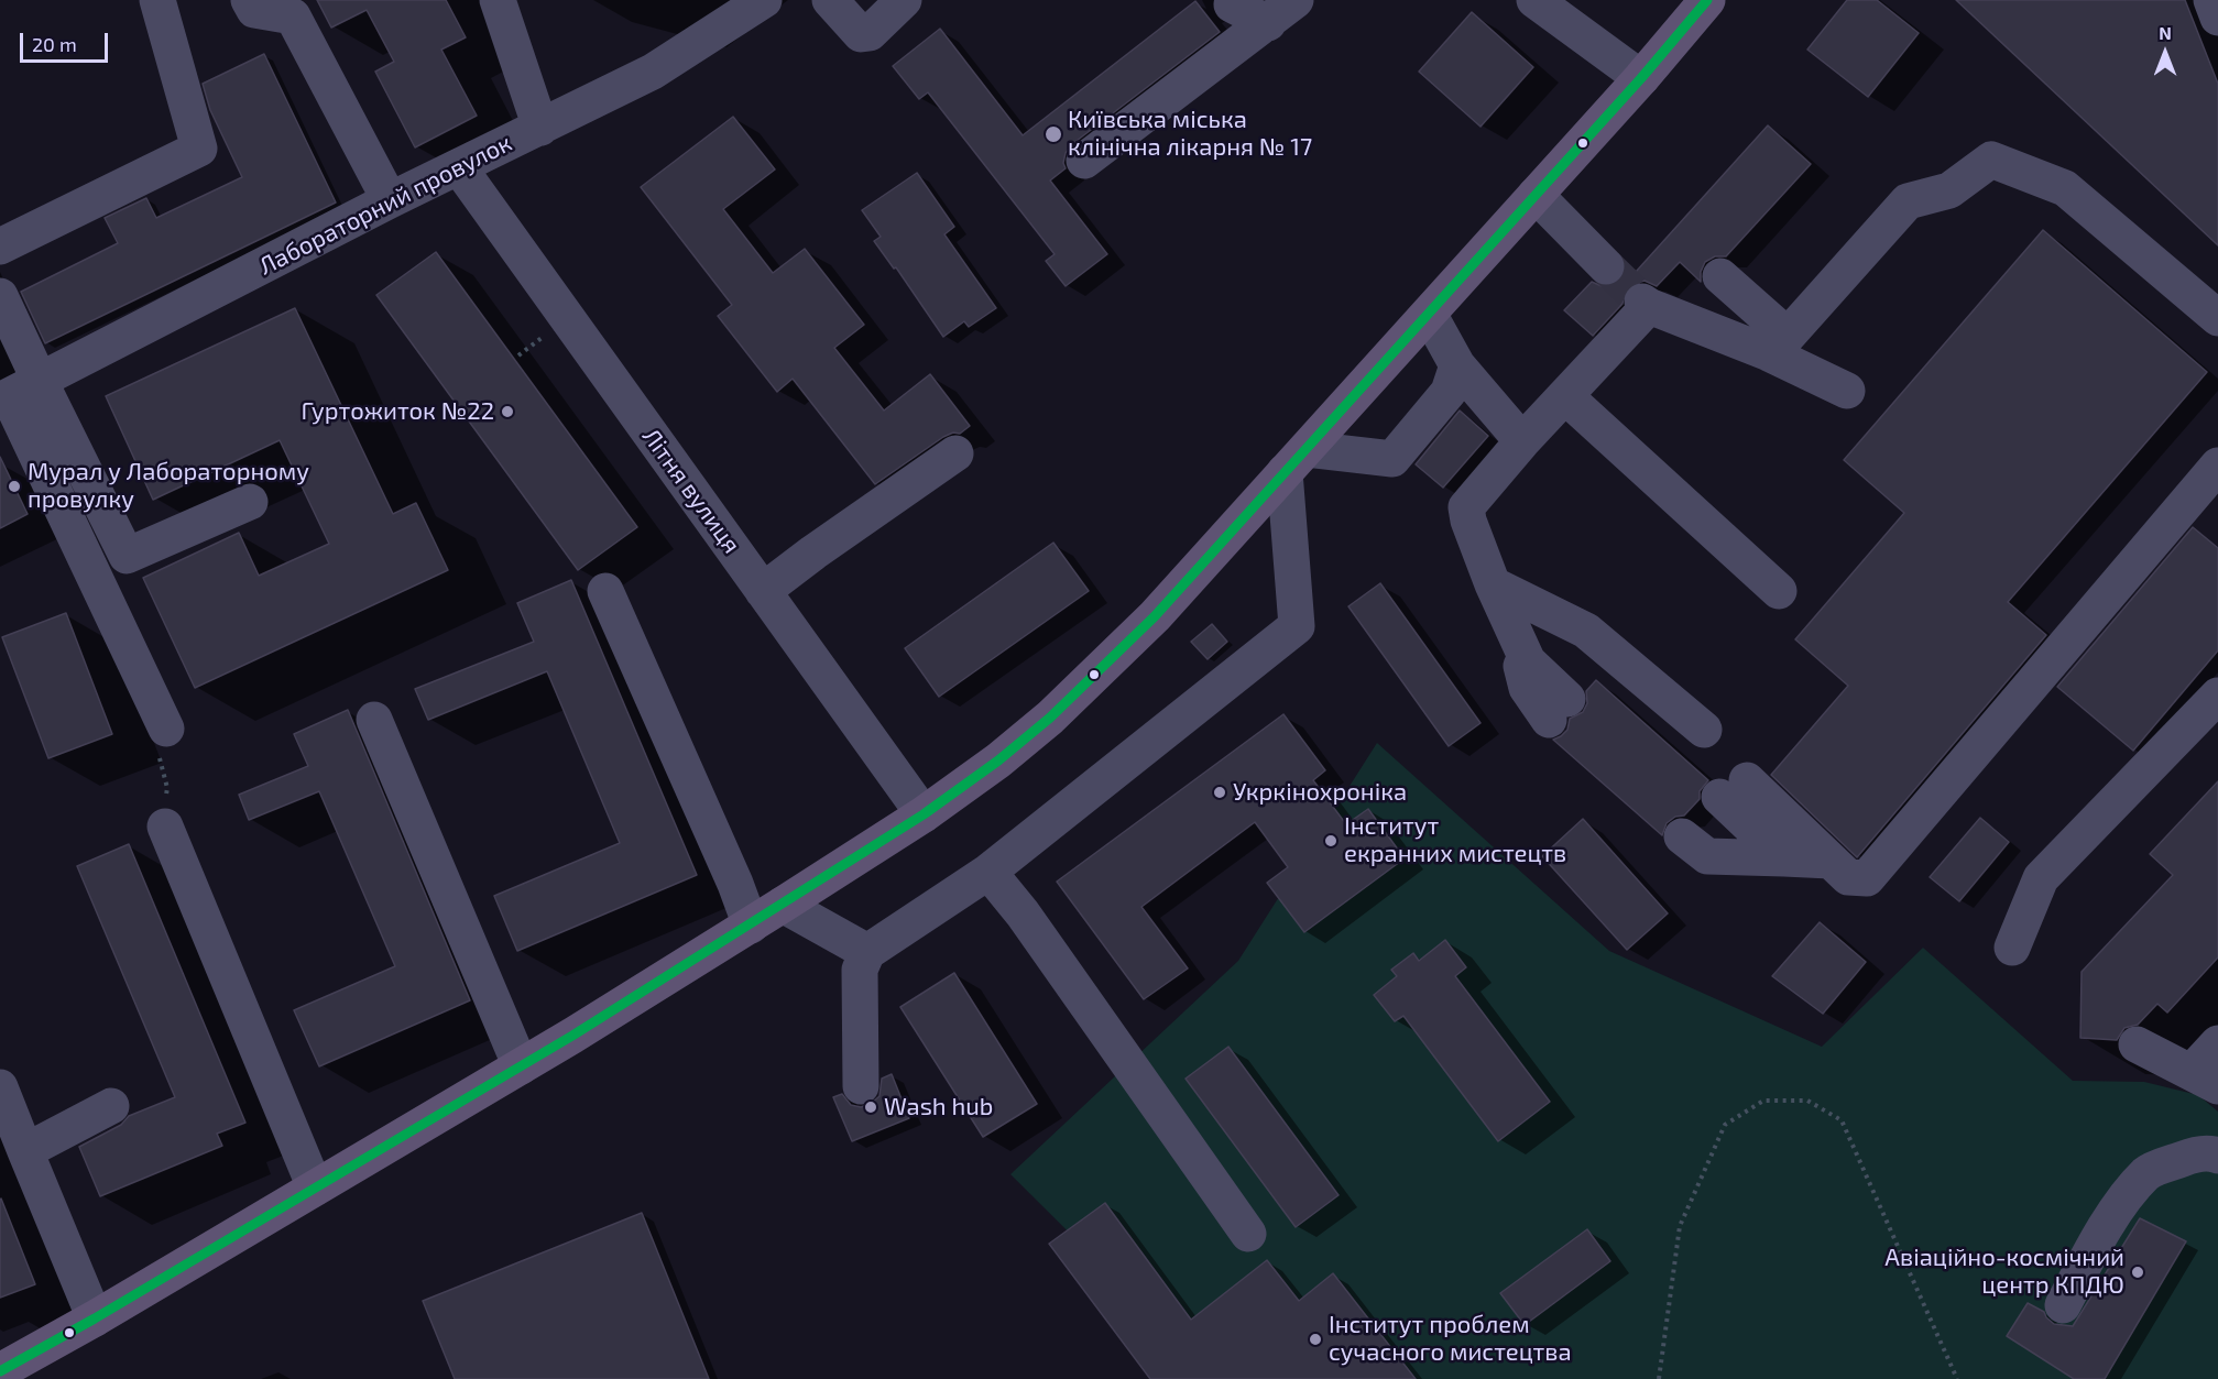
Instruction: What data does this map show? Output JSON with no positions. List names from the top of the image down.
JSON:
{
  "streets": {
    "street": ["Лабораторний провулок", "Літня вулиця"]
  },
  "crossings": [
    ["Лабораторний провулок", "Літня вулиця"]
  ],
  "places": [
    "Київська міська клінічна лікарня № 17",
    "Гуртожиток №22",
    "Мурал у Лабораторному провулку",
    "Укркінохроніка",
    "Інститут екранних мистецтв",
    "Wash hub",
    "Авіаційно-космічний центр КПДЮ",
    "Інститут проблем сучасного мистецтва"
  ],
  "scale_bar": "20 m",
  "north": "top"
}
